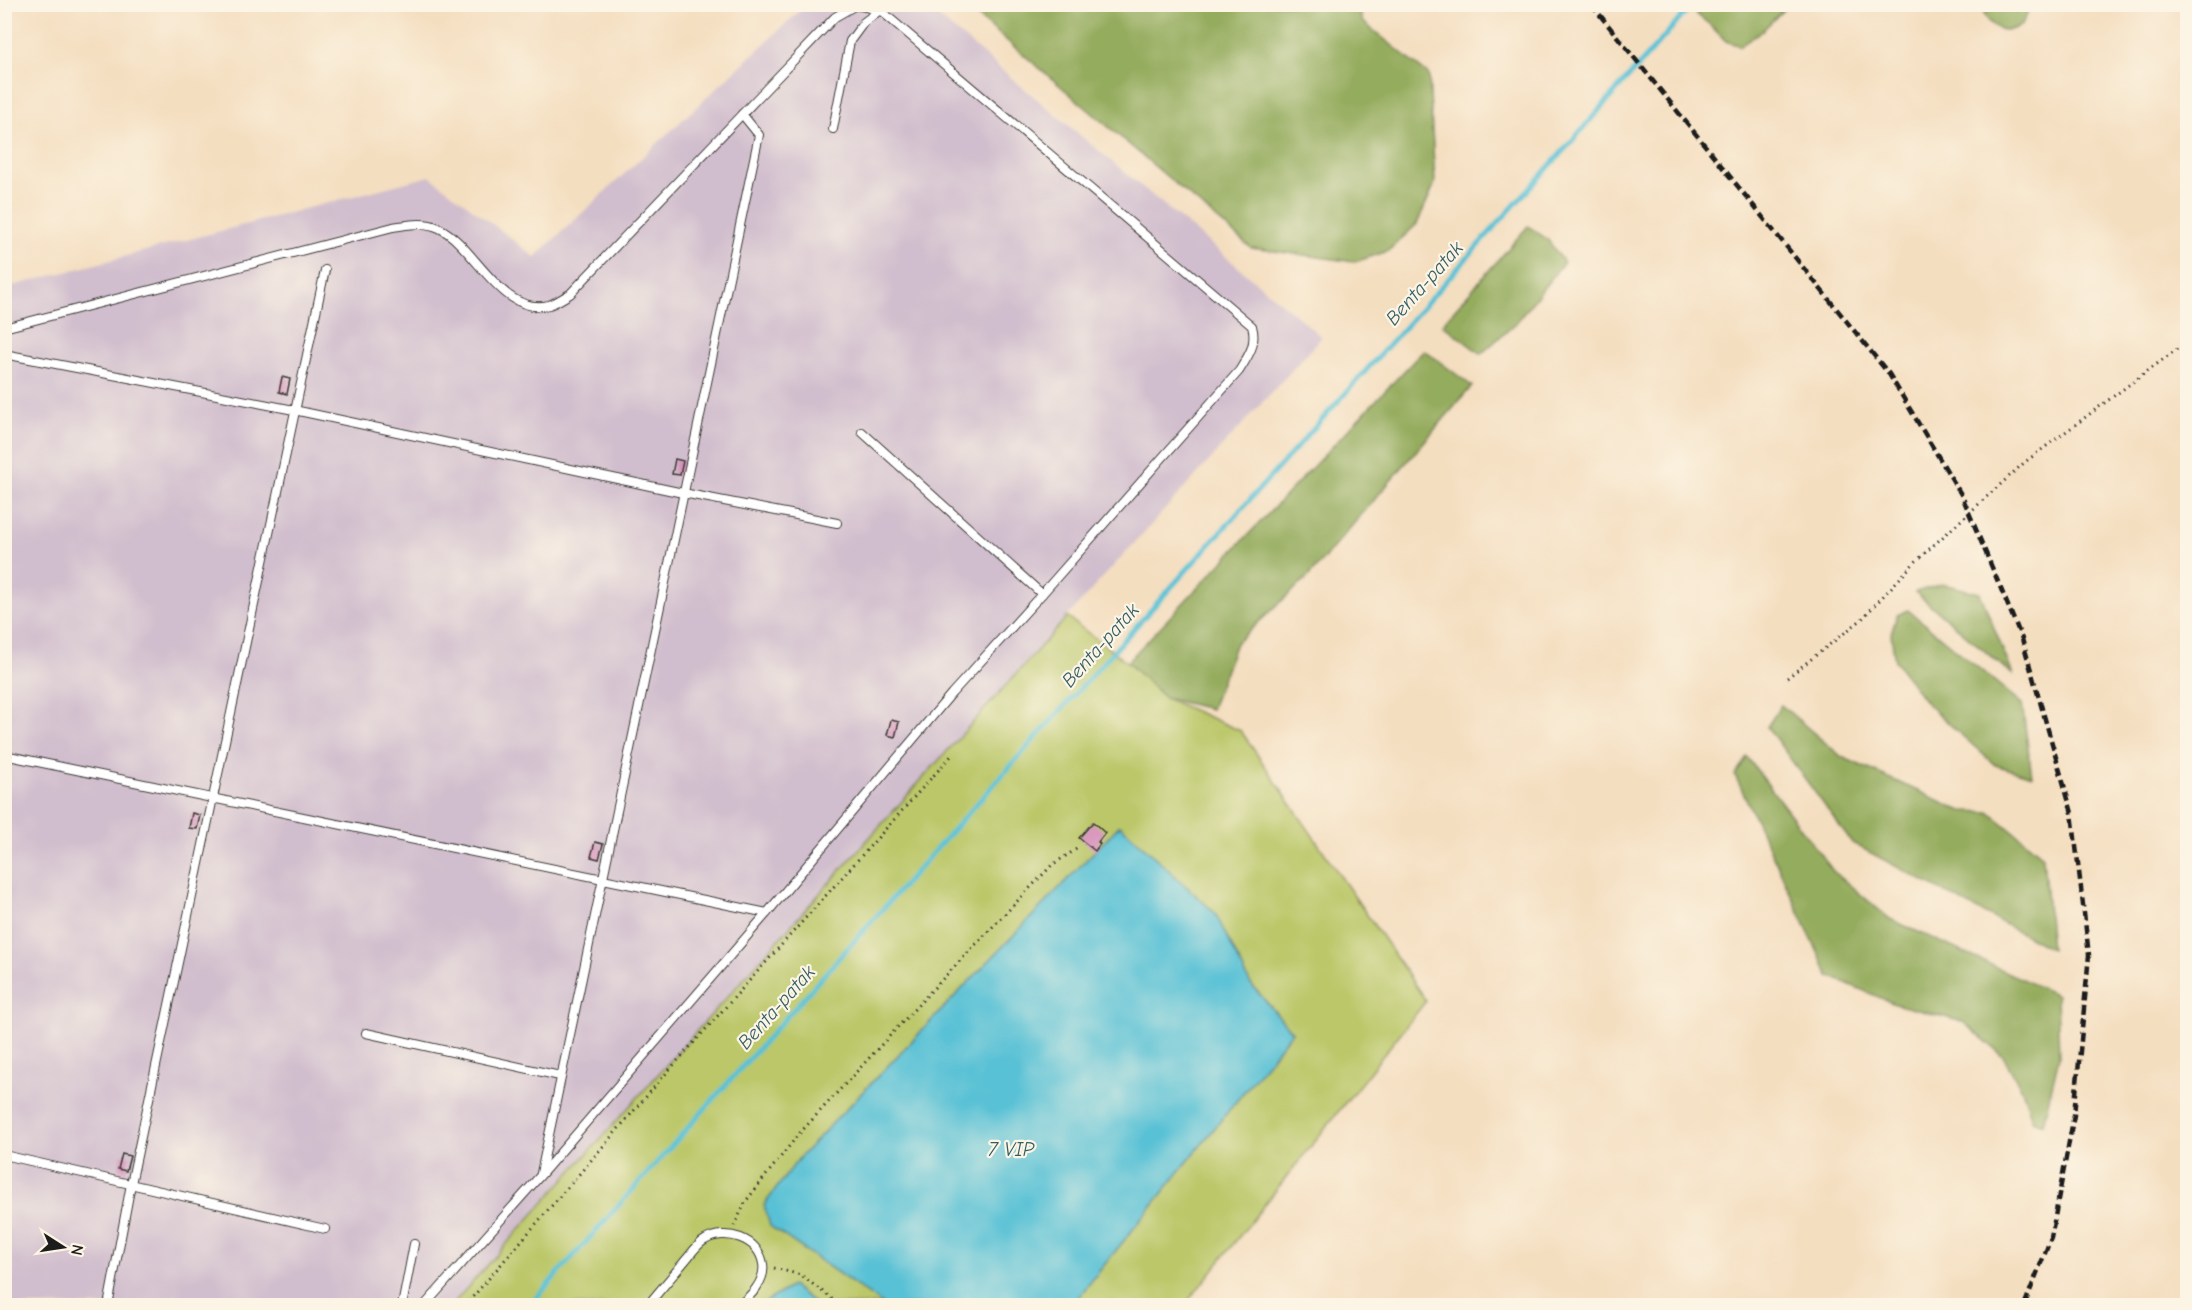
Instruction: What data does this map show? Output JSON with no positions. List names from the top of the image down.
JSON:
{
  "water": ["Benta-patak", "7 VIP"],
  "north": "right"
}
